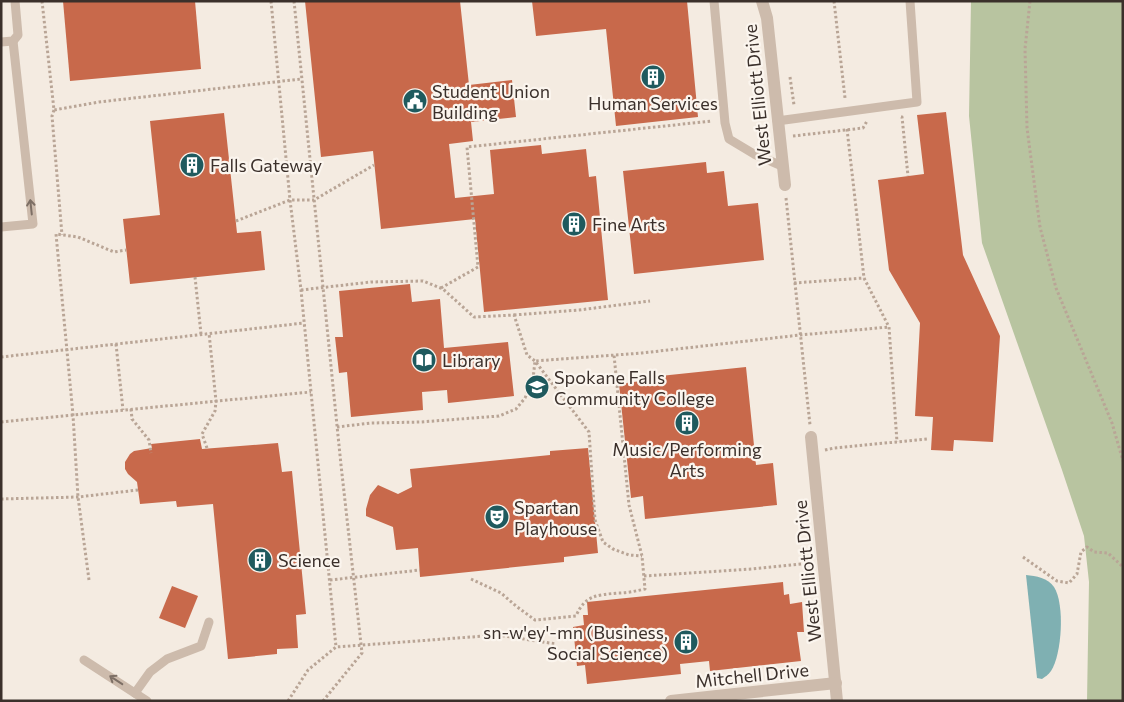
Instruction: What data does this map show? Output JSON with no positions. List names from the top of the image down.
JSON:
{
  "streets": {
    "street": ["West Elliott Drive", "Mitchell Drive"]
  },
  "crossings": [
    ["West Elliott Drive", "Mitchell Drive"]
  ],
  "places": {
    "building": [
      "Human Services",
      "Falls Gateway",
      "Fine Arts",
      "Music/Performing Arts",
      "Science",
      "sn-w'ey'-mn (Business, Social Science)"
    ],
    "public building": ["Student Union Building"],
    "library": ["Library"],
    "school or university": ["Spokane Falls Community College"],
    "theatre": ["Spartan Playhouse"]
  }
}
